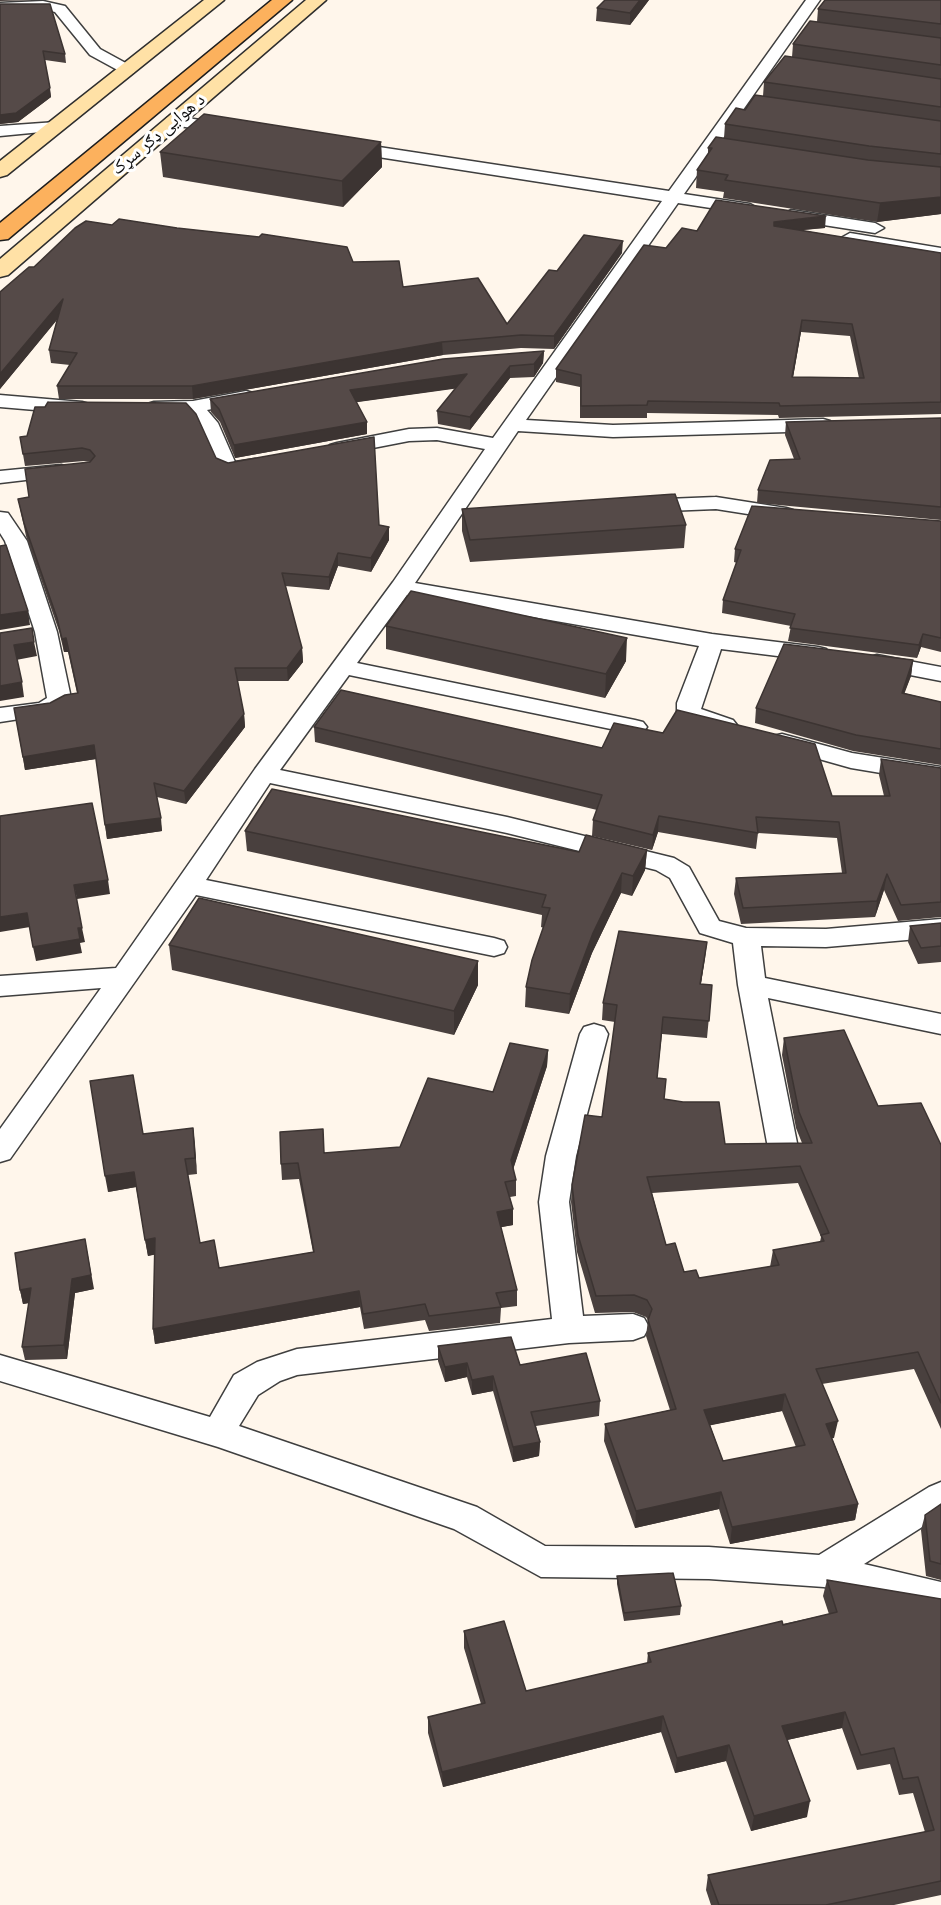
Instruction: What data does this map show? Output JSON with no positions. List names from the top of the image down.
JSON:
{
  "streets": {
    "main road": ["د هوایی ډګر سړک"]
  }
}
